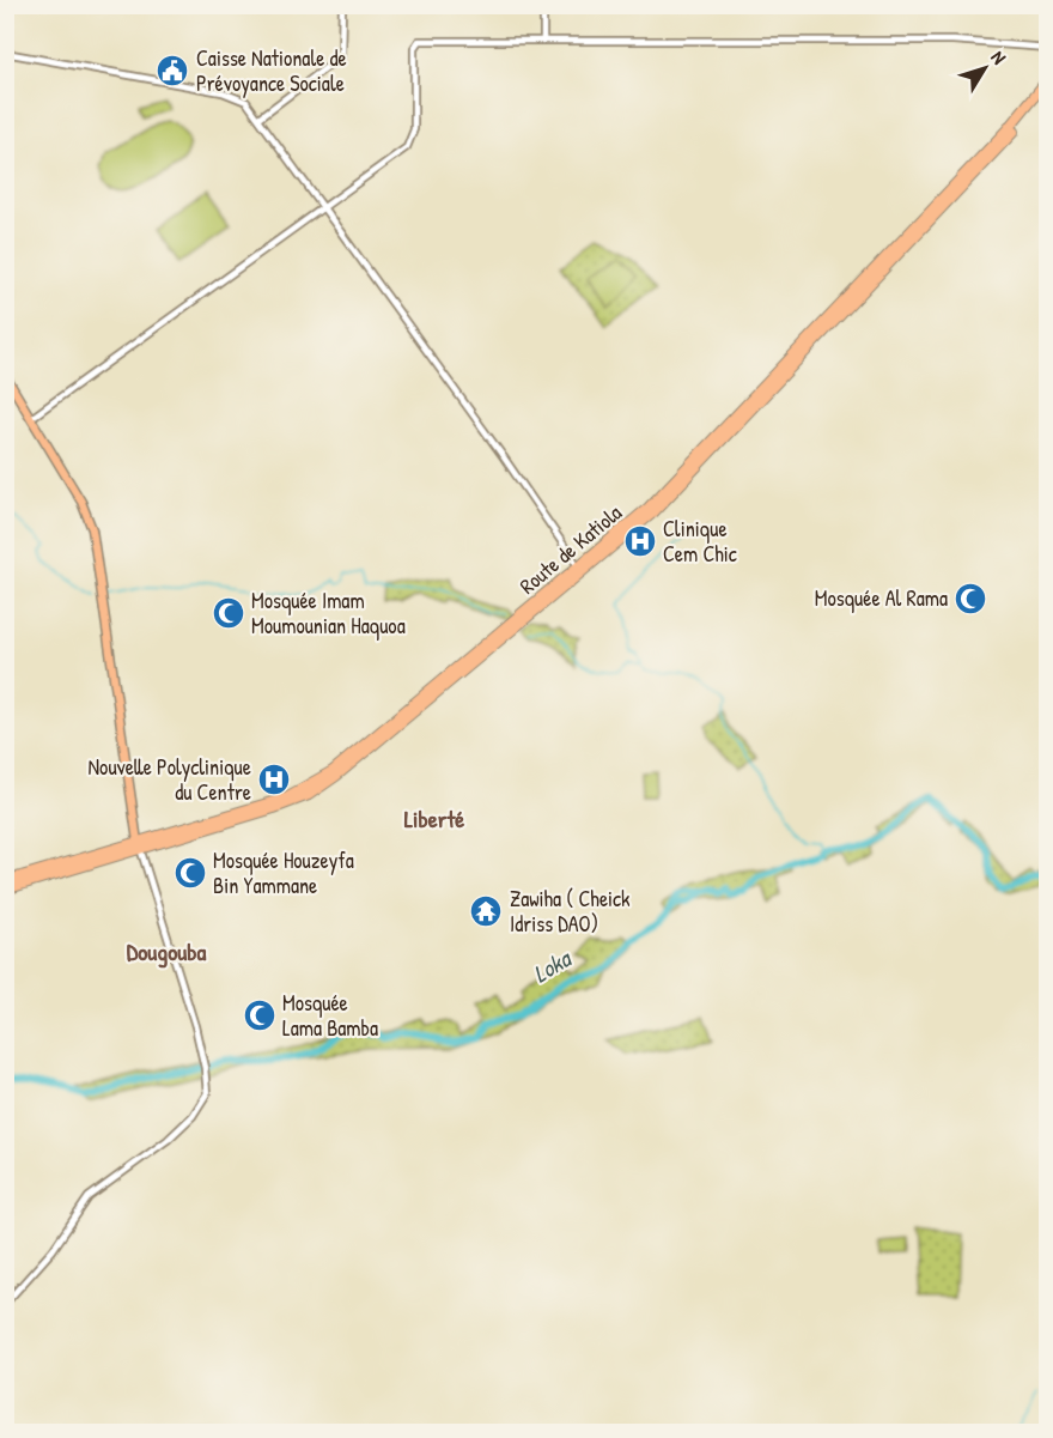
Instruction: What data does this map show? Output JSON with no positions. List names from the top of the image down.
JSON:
{
  "streets": {
    "highway": ["Route de Katiola"]
  },
  "districts": ["Liberté", "Dougouba"],
  "water": ["Loka"],
  "places": {
    "public building": ["Caisse Nationale de Prévoyance Sociale"],
    "hospital": ["Clinique Cem Chic", "Nouvelle Polyclinique du Centre"],
    "mosque": [
      "Mosquée Al Rama",
      "Mosquée Imam Moumounian Haquoa",
      "Mosquée Houzeyfa Bin Yammane",
      "Mosquée Lama Bamba"
    ],
    "temple": ["Zawiha ( Cheick Idriss DAO)"]
  },
  "north": "top right"
}
